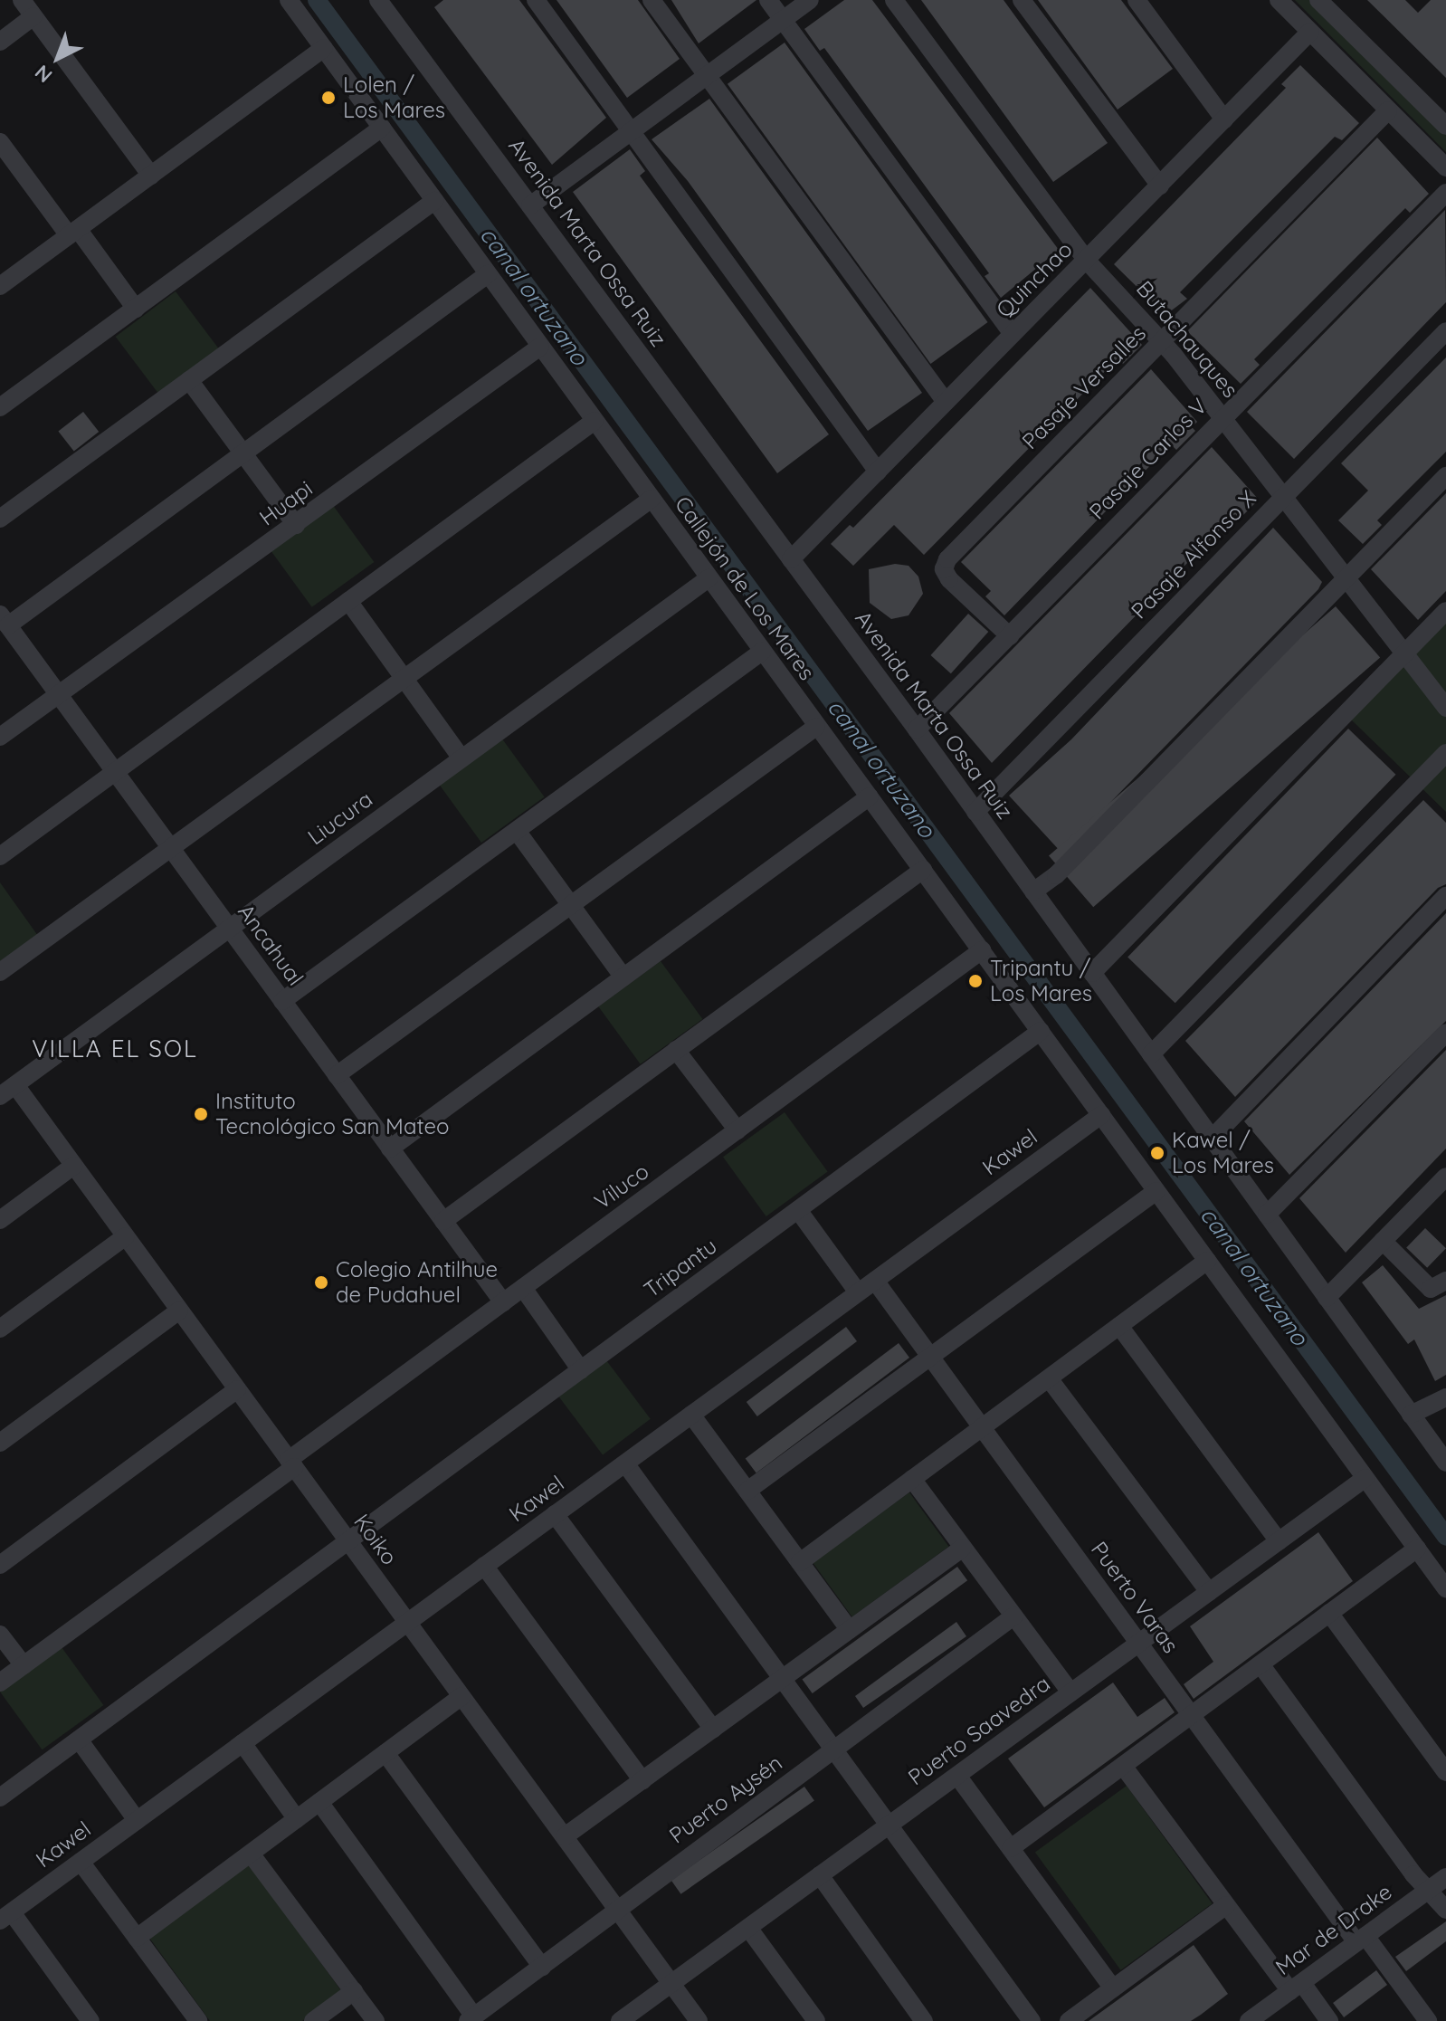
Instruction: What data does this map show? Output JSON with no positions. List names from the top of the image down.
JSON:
{
  "streets": {
    "street": [
      "Avenida Marta Ossa Ruiz",
      "Quinchao",
      "Butachauques",
      "Pasaje Versalles",
      "Pasaje Carlos V",
      "Huapi",
      "Pasaje Alfonso X",
      "Callejón de Los Mares",
      "Liucura",
      "Ancahual",
      "Kawel",
      "Viluco",
      "Tripantu",
      "Koiko",
      "Puerto Varas",
      "Puerto Saavedra",
      "Puerto Aysén",
      "Mar de Drake"
    ]
  },
  "crossings": [
    ["Avenida Marta Ossa Ruiz", "Quinchao"],
    ["Avenida Marta Ossa Ruiz", "Pasaje Carlos V"],
    ["Avenida Marta Ossa Ruiz", "Pasaje Alfonso X"],
    ["Quinchao", "Butachauques"],
    ["Butachauques", "Pasaje Versalles"],
    ["Butachauques", "Pasaje Carlos V"],
    ["Butachauques", "Pasaje Alfonso X"],
    ["Pasaje Versalles", "Pasaje Carlos V"],
    ["Huapi", "Callejón de Los Mares"],
    ["Huapi", "Ancahual"],
    ["Callejón de Los Mares", "Liucura"],
    ["Callejón de Los Mares", "Kawel"],
    ["Callejón de Los Mares", "Viluco"],
    ["Callejón de Los Mares", "Tripantu"],
    ["Callejón de Los Mares", "Puerto Saavedra"],
    ["Liucura", "Ancahual"],
    ["Liucura", "Koiko"],
    ["Ancahual", "Viluco"],
    ["Kawel", "Koiko"],
    ["Kawel", "Puerto Varas"],
    ["Viluco", "Koiko"],
    ["Tripantu", "Koiko"],
    ["Koiko", "Puerto Saavedra"],
    ["Koiko", "Puerto Aysén"],
    ["Puerto Varas", "Puerto Saavedra"],
    ["Puerto Varas", "Mar de Drake"]
  ],
  "districts": ["VILLA EL SOL"],
  "water": ["canal ortuzano"],
  "places": [
    "Lolen / Los Mares",
    "Tripantu / Los Mares",
    "Instituto Tecnológico San Mateo",
    "Kawel / Los Mares",
    "Colegio Antilhue de Pudahuel"
  ],
  "north": "bottom left"
}
